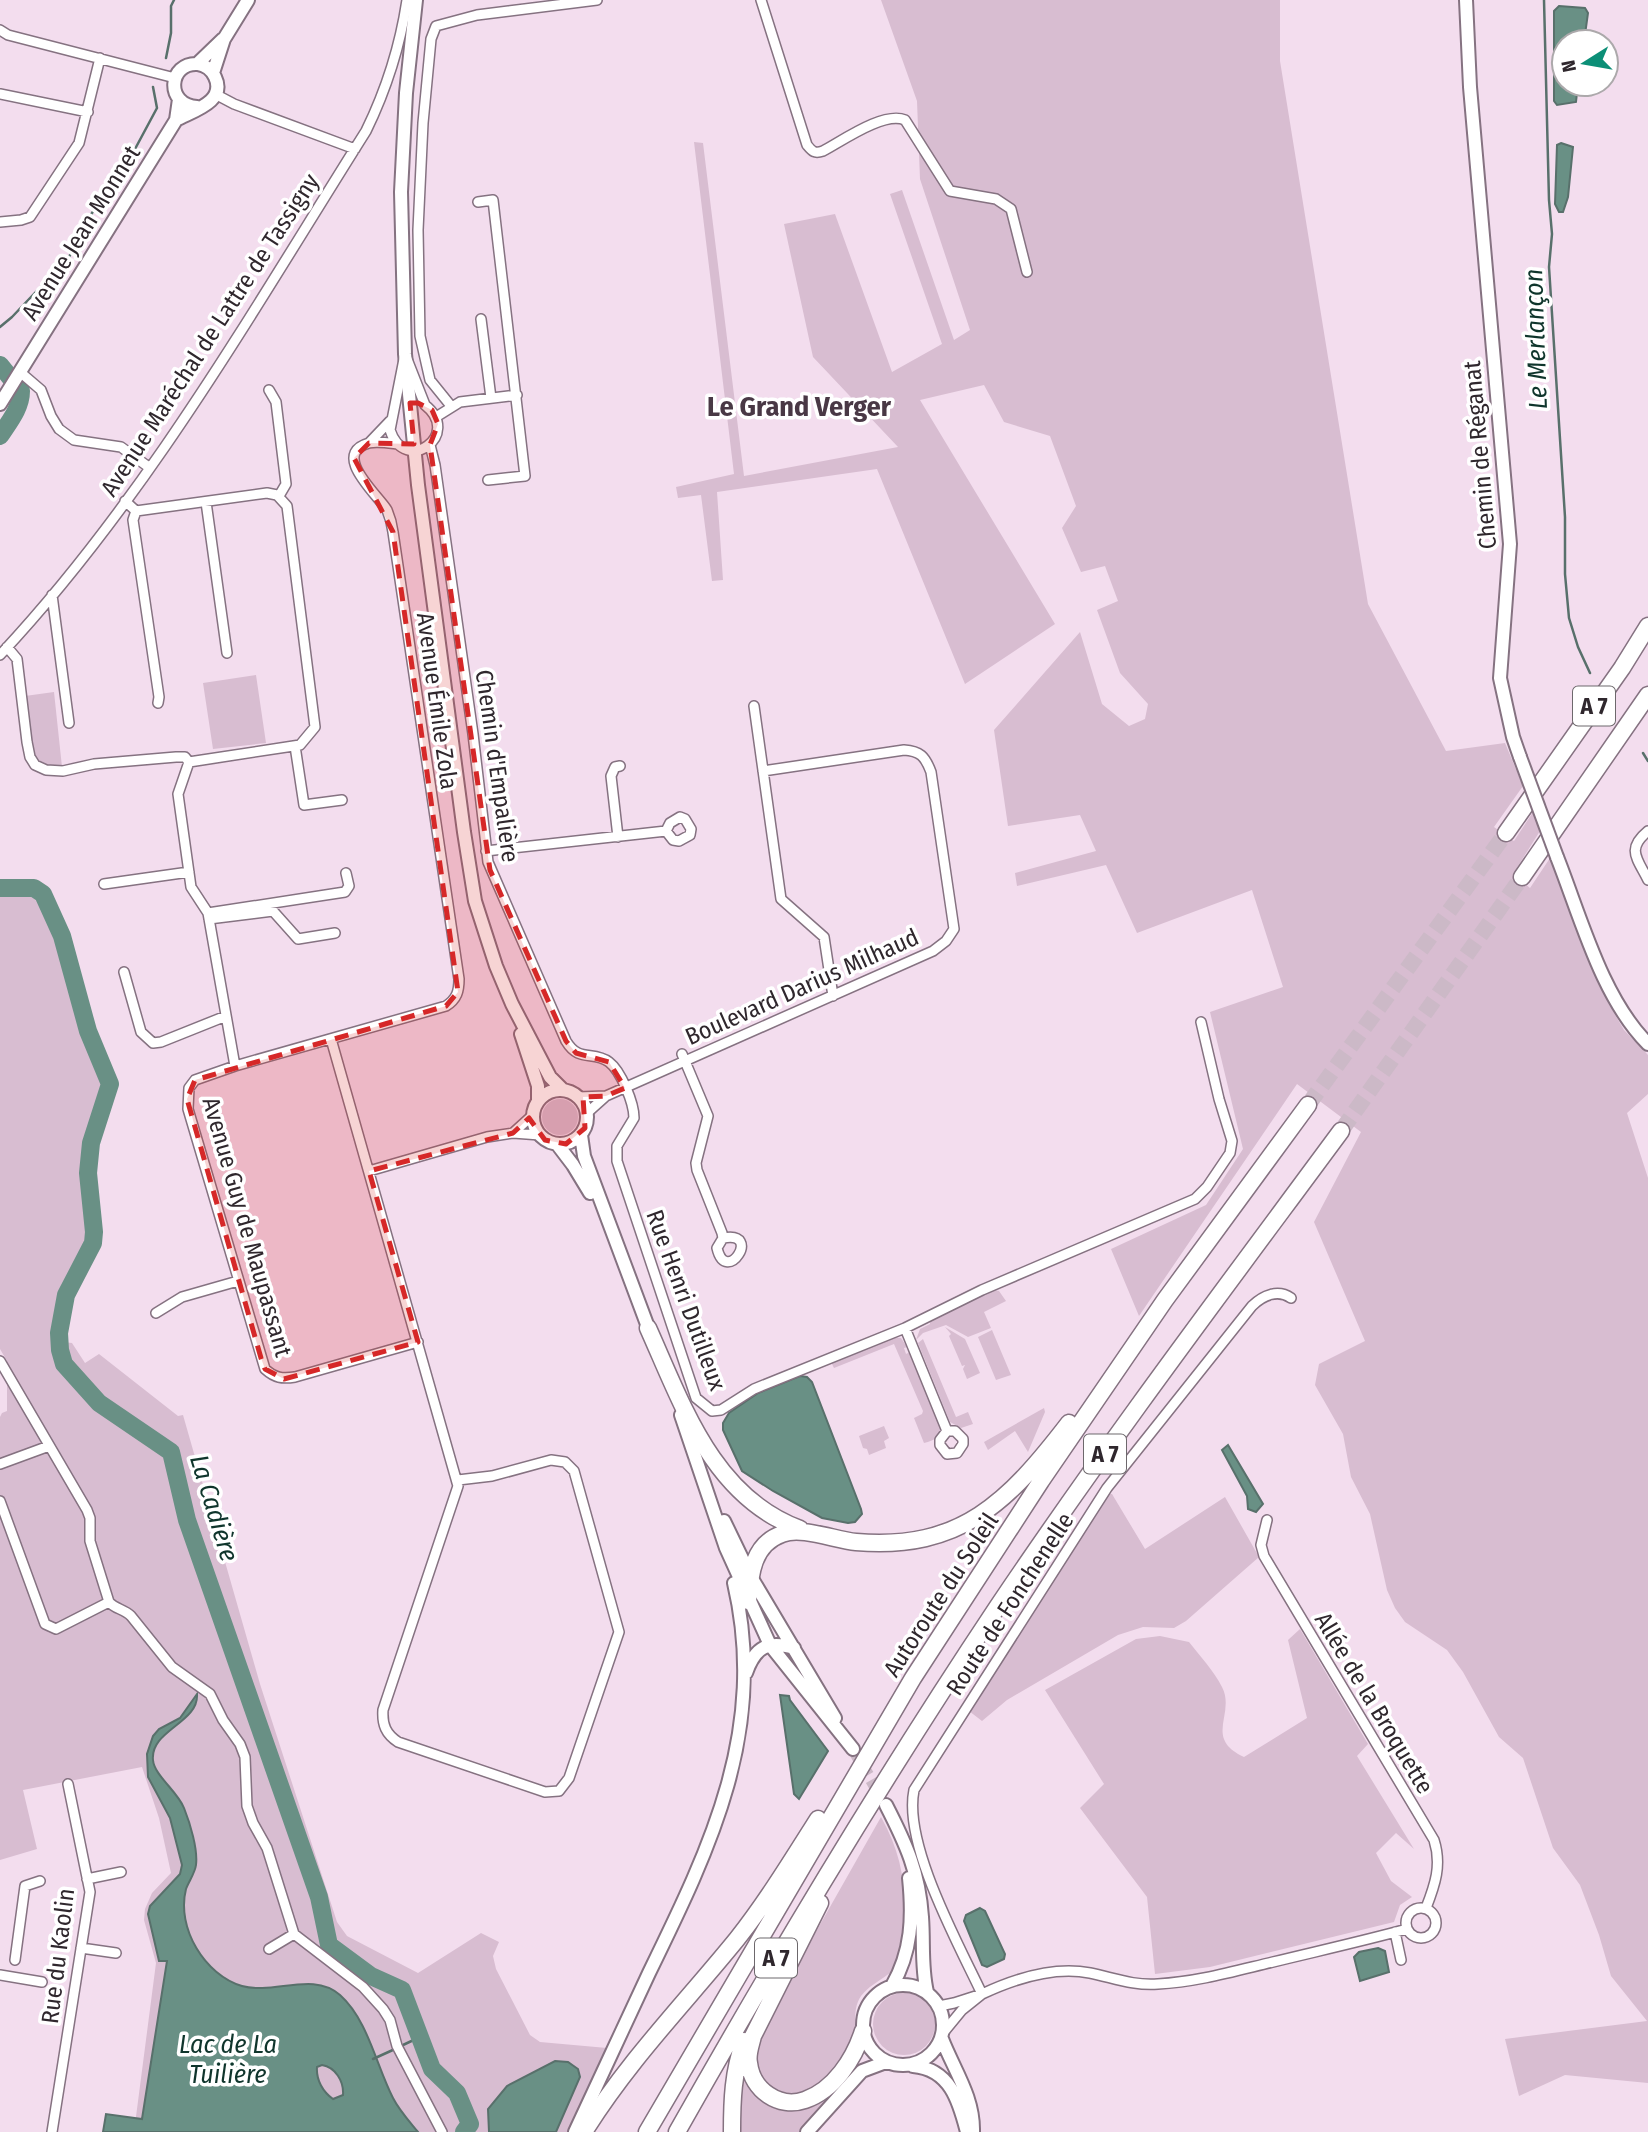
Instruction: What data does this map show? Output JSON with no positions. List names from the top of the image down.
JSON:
{
  "streets": {
    "highway": ["A 7", "Autoroute du Soleil"],
    "main road": ["Avenue Jean Monnet", "Chemin de Réganat"],
    "street": [
      "Avenue Maréchal de Lattre de Tassigny",
      "Avenue Émile Zola",
      "Chemin d'Empalière",
      "Boulevard Darius Milhaud",
      "Avenue Guy de Maupassant",
      "Rue Henri Dutilleux",
      "Route de Fonchenelle",
      "Allée de la Broquette",
      "Rue du Kaolin"
    ]
  },
  "crossings": [
    ["Avenue Émile Zola", "Avenue Guy de Maupassant"],
    ["Chemin d'Empalière", "Boulevard Darius Milhaud"],
    ["Chemin d'Empalière", "Rue Henri Dutilleux"],
    ["Boulevard Darius Milhaud", "Rue Henri Dutilleux"],
    ["Route de Fonchenelle", "Allée de la Broquette"]
  ],
  "districts": ["Le Grand Verger"],
  "water": ["Le Merlançon", "La Cadière", "Lac de La Tuilière"],
  "north": "left"
}
